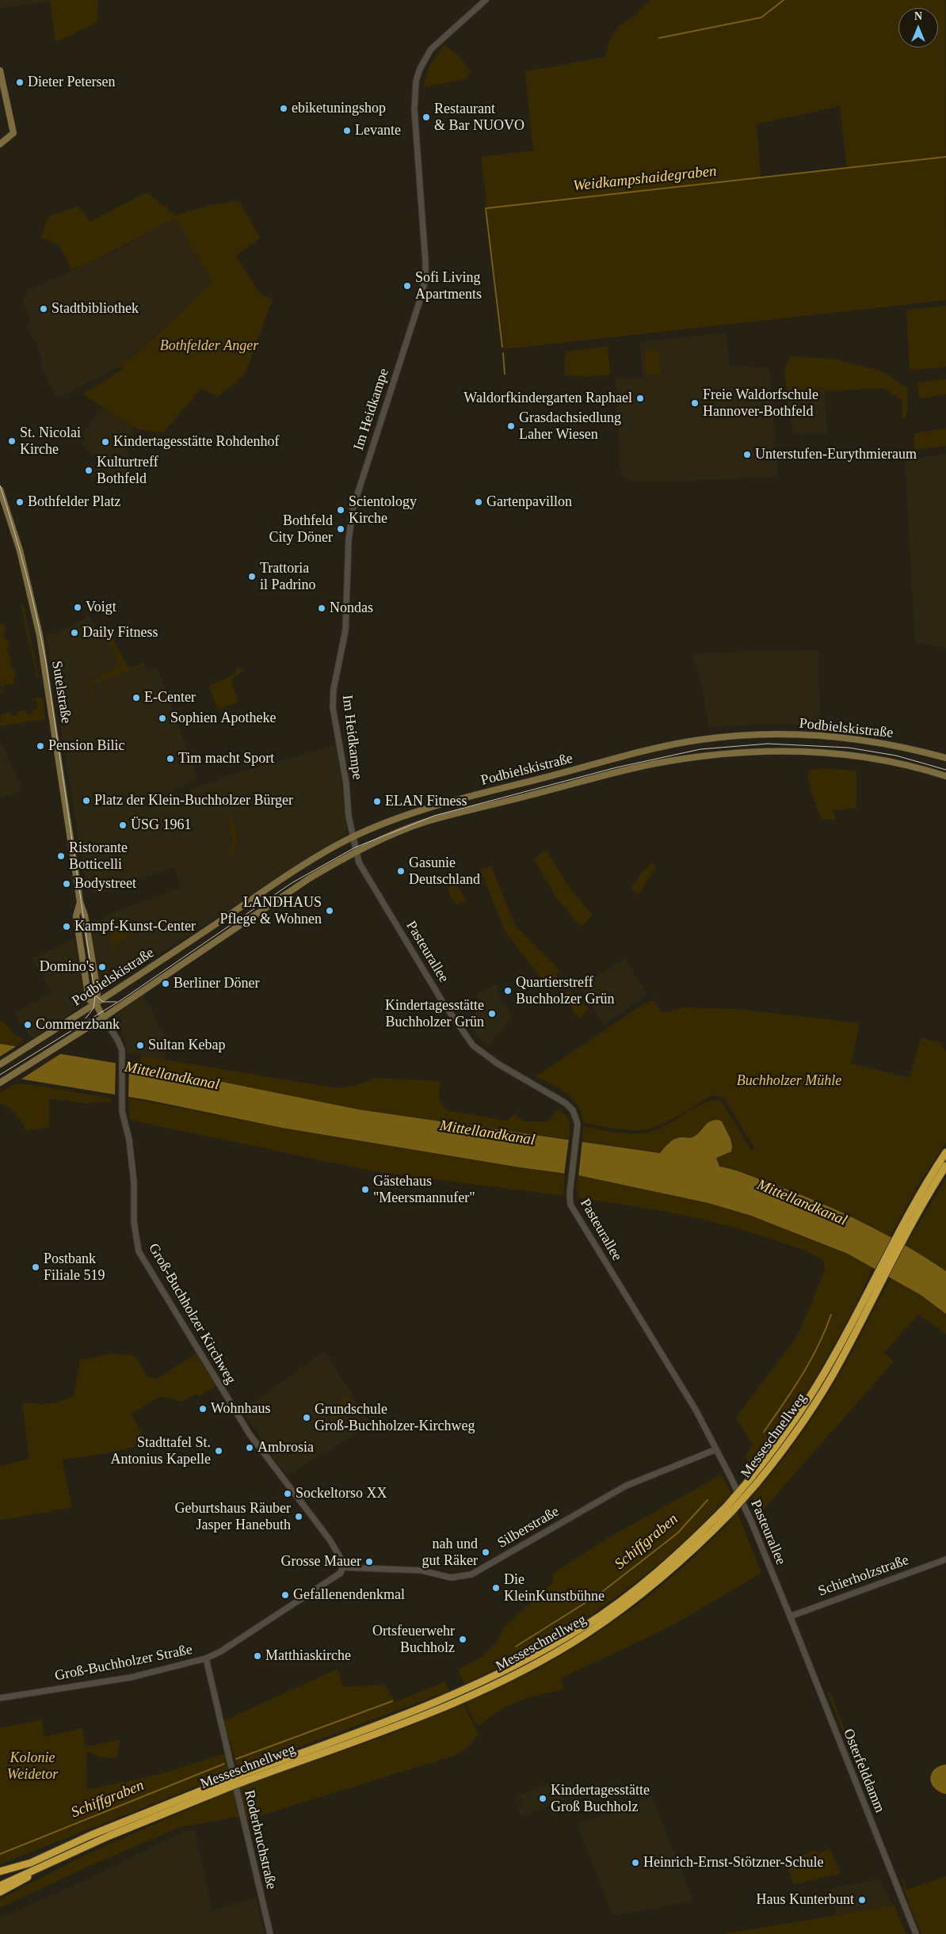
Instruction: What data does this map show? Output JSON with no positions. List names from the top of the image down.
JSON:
{
  "streets": {
    "highway": ["Messeschnellweg"],
    "main road": ["Sutelstraße", "Podbielskistraße"],
    "street": [
      "Im Heidkampe",
      "Pasteurallee",
      "Groß-Buchholzer Kirchweg",
      "Silberstraße",
      "Schierholzstraße",
      "Groß-Buchholzer Straße",
      "Osterfelddamm",
      "Roderbruchstraße"
    ]
  },
  "crossings": [
    ["Im Heidkampe", "Podbielskistraße"],
    ["Im Heidkampe", "Pasteurallee"],
    ["Sutelstraße", "Podbielskistraße"],
    ["Sutelstraße", "Groß-Buchholzer Kirchweg"],
    ["Podbielskistraße", "Pasteurallee"],
    ["Podbielskistraße", "Groß-Buchholzer Kirchweg"],
    ["Pasteurallee", "Silberstraße"],
    ["Pasteurallee", "Schierholzstraße"],
    ["Pasteurallee", "Osterfelddamm"],
    ["Groß-Buchholzer Kirchweg", "Silberstraße"],
    ["Groß-Buchholzer Kirchweg", "Groß-Buchholzer Straße"],
    ["Silberstraße", "Groß-Buchholzer Straße"],
    ["Schierholzstraße", "Osterfelddamm"],
    ["Groß-Buchholzer Straße", "Roderbruchstraße"]
  ],
  "water": ["Weidkampshaidegraben", "Mittellandkanal", "Schiffgraben"],
  "parks": ["Bothfelder Anger", "Buchholzer Mühle", "Kolonie Weidetor"],
  "places": [
    "Dieter Petersen",
    "ebiketuningshop",
    "Restaurant & Bar NUOVO",
    "Levante",
    "Sofi Living Apartments",
    "Stadtbibliothek",
    "Waldorfkindergarten Raphael",
    "Freie Waldorfschule Hannover-Bothfeld",
    "Grasdachsiedlung Laher Wiesen",
    "St. Nicolai Kirche",
    "Kindertagesstätte Rohdenhof",
    "Unterstufen-Eurythmieraum",
    "Kulturtreff Bothfeld",
    "Bothfelder Platz",
    "Gartenpavillon",
    "Scientology Kirche",
    "Bothfeld City Döner",
    "Trattoria il Padrino",
    "Voigt",
    "Nondas",
    "Daily Fitness",
    "E-Center",
    "Sophien Apotheke",
    "Pension Bilic",
    "Tim macht Sport",
    "Platz der Klein-Buchholzer Bürger",
    "ELAN Fitness",
    "ÜSG 1961",
    "Ristorante Botticelli",
    "Gasunie Deutschland",
    "Bodystreet",
    "LANDHAUS Pflege & Wohnen",
    "Kampf-Kunst-Center",
    "Domino's",
    "Berliner Döner",
    "Quartierstreff Buchholzer Grün",
    "Kindertagesstätte Buchholzer Grün",
    "Commerzbank",
    "Sultan Kebap",
    "Gästehaus \"Meersmannufer\"",
    "Postbank Filiale 519",
    "Wohnhaus",
    "Grundschule Groß-Buchholzer-Kirchweg",
    "Ambrosia",
    "Stadttafel St. Antonius Kapelle",
    "Sockeltorso XX",
    "Geburtshaus Räuber Jasper Hanebuth",
    "nah und gut Räker",
    "Grosse Mauer",
    "Die KleinKunstbühne",
    "Gefallenendenkmal",
    "Ortsfeuerwehr Buchholz",
    "Matthiaskirche",
    "Kindertagesstätte Groß Buchholz",
    "Heinrich-Ernst-Stötzner-Schule",
    "Haus Kunterbunt"
  ],
  "north": "top"
}
